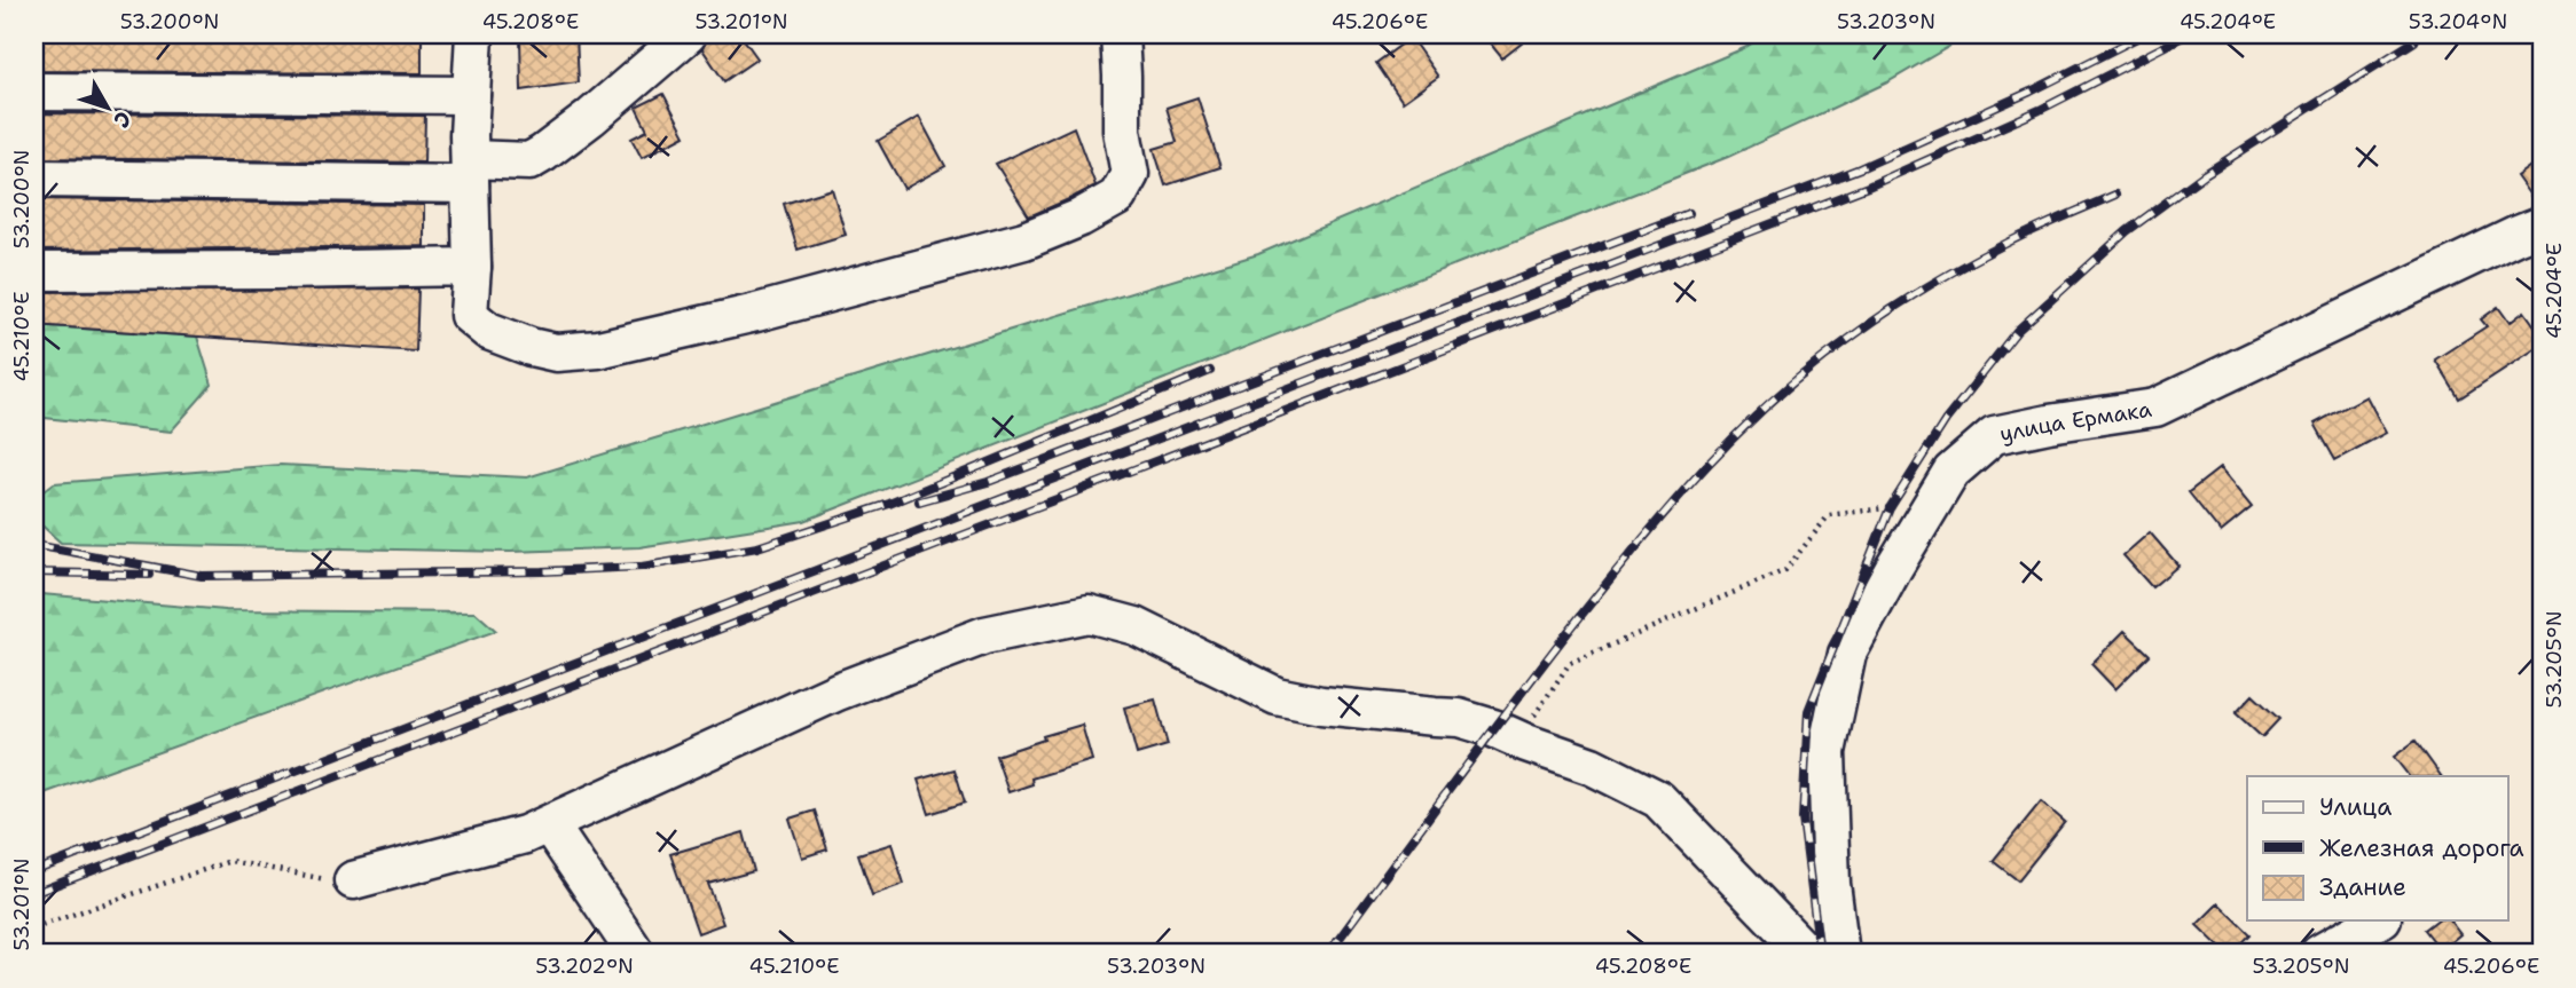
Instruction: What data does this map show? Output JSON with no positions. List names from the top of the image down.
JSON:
{
  "streets": {
    "street": ["улица Ермака"]
  },
  "legend": ["Улица", "Железная дорога", "Здание"],
  "north": "bottom right",
  "coordinates": [
    "53.200°N",
    "45.208°E",
    "53.201°N",
    "45.206°E",
    "53.203°N",
    "45.204°E",
    "53.204°N",
    "45.210°E",
    "53.205°N",
    "53.202°N"
  ]
}
